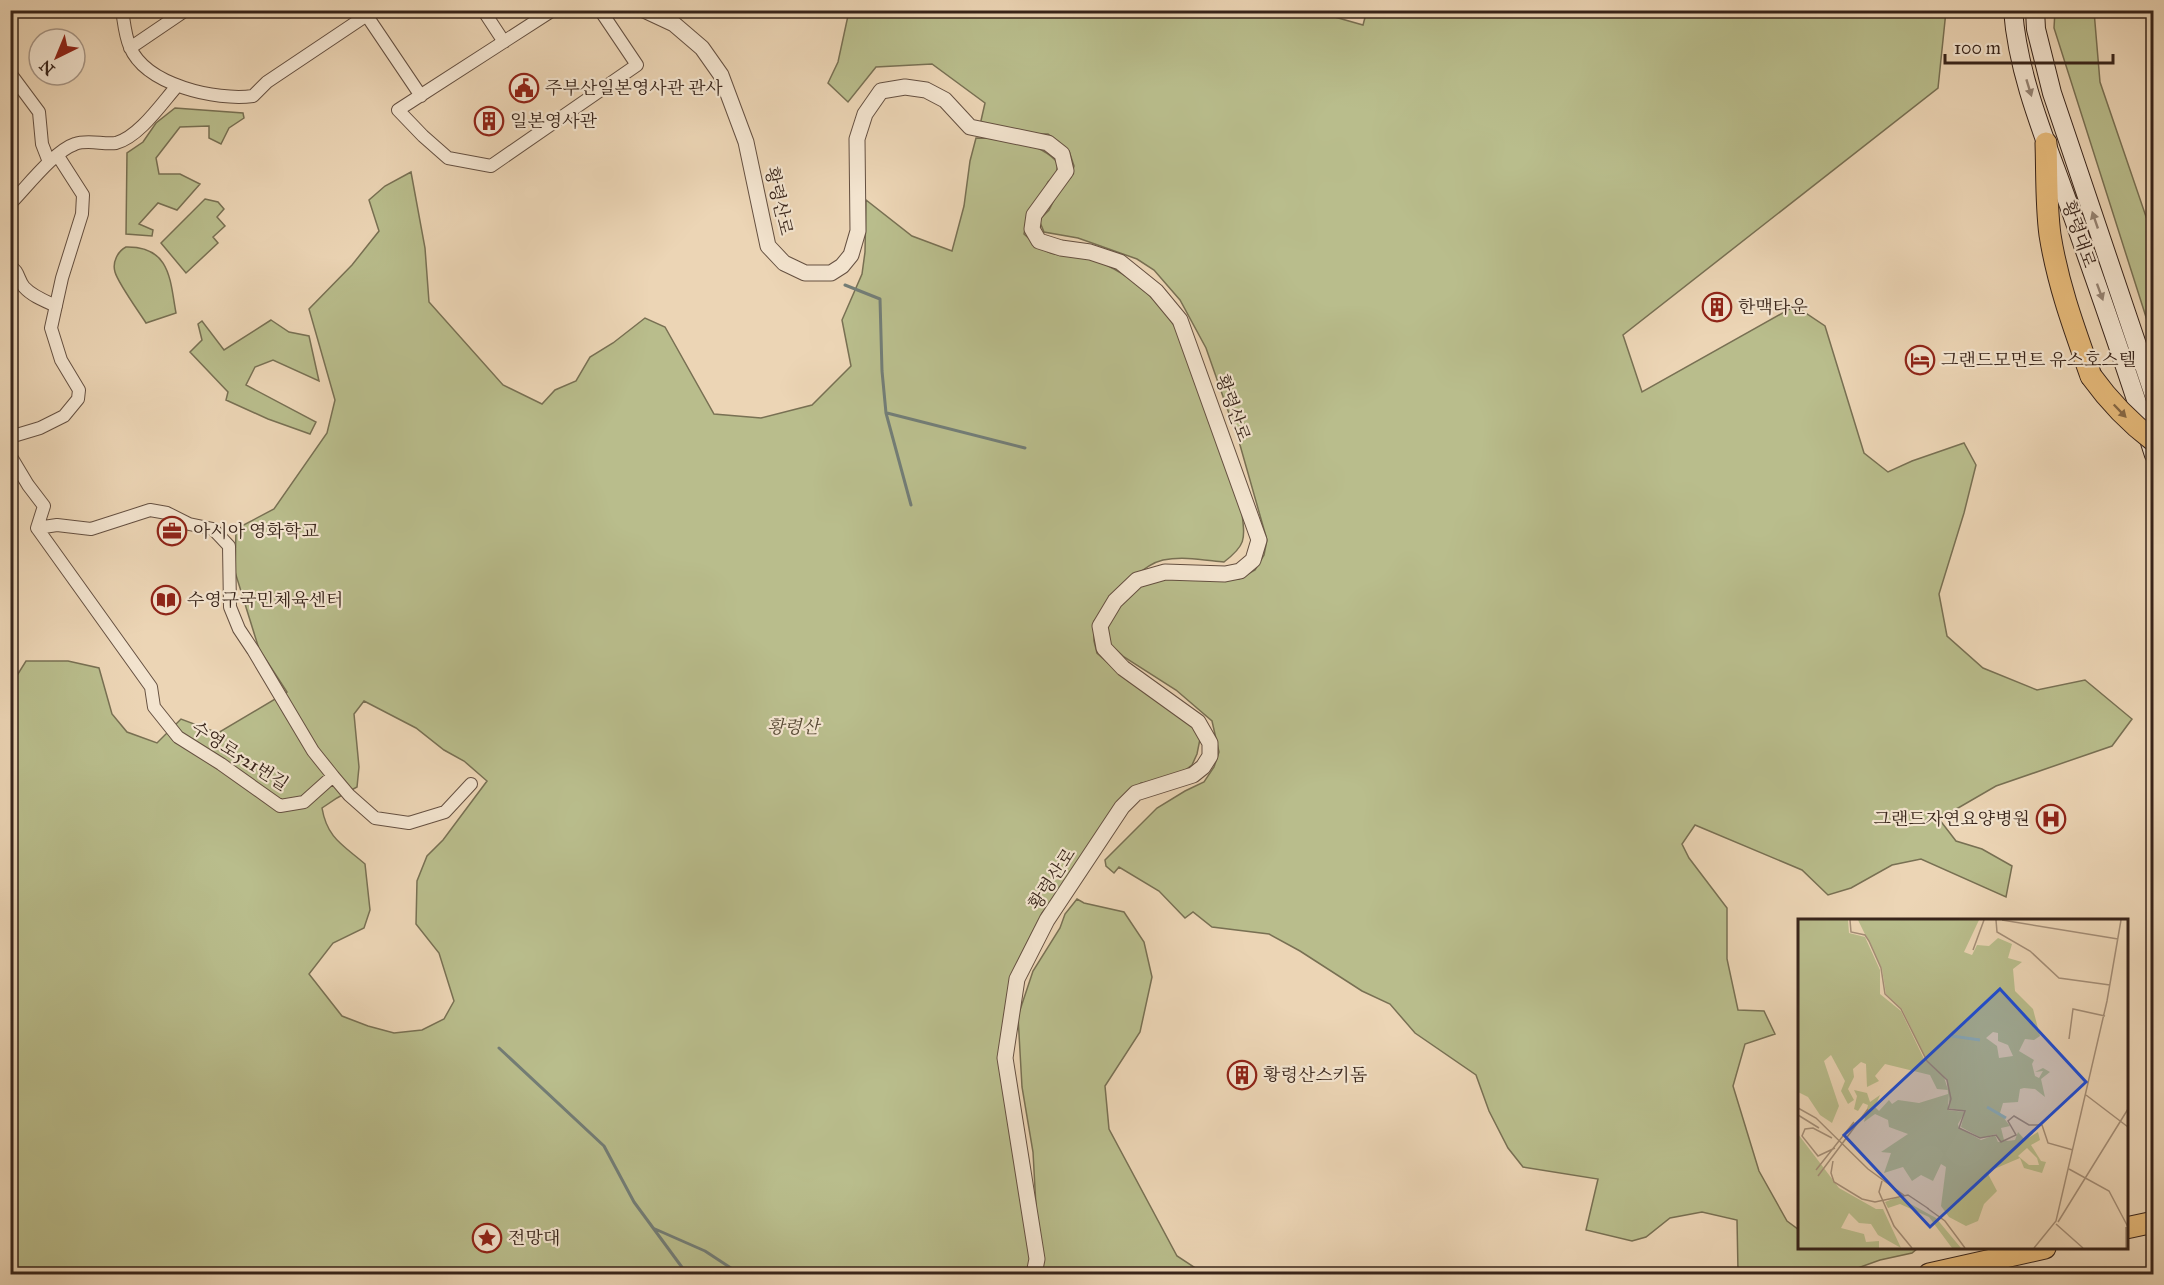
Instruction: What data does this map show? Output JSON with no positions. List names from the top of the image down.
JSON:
{
  "streets": {
    "main road": ["황령대로"],
    "street": ["황령산로", "수영로521번길"]
  },
  "parks": ["황령산"],
  "places": {
    "public building": ["주부산일본영사관 관사"],
    "building": ["일본영사관", "한맥타운", "황령산스키돔"],
    "hotel": ["그랜드모먼트 유스호스텔"],
    "office": ["아시아 영화학교"],
    "library": ["수영구국민체육센터"],
    "hospital": ["그랜드자연요양병원"],
    "place": ["전망대"]
  },
  "scale_bar": "100 m",
  "north": "bottom left"
}
